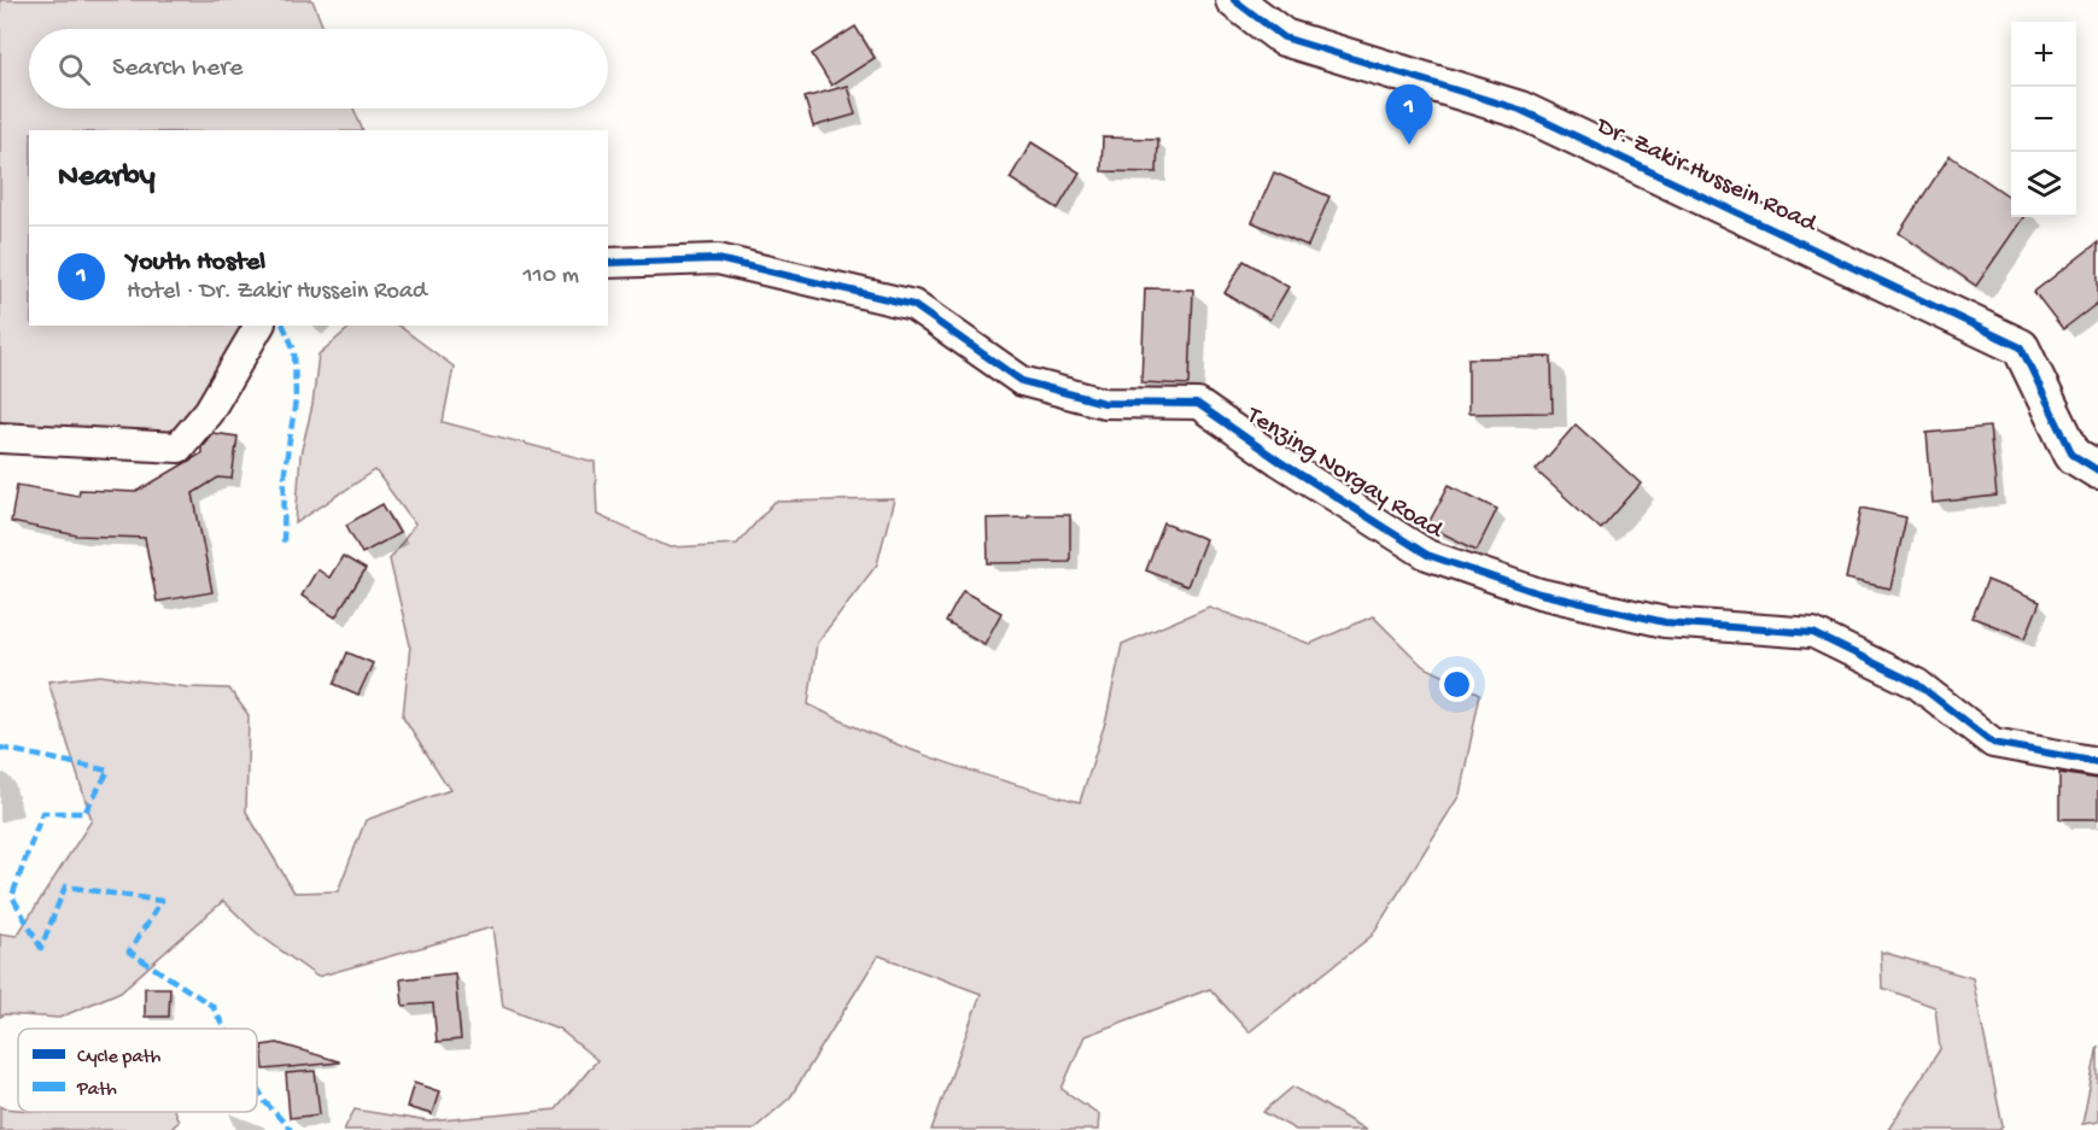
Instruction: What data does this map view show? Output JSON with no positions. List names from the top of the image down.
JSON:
{
  "streets": {
    "street": ["Dr. Zakir Hussein Road", "Tenzing Norgay Road"]
  },
  "legend": ["Cycle path", "Path"],
  "page": {
    "map_buttons": ["+", "−"],
    "search": "Search here",
    "pins": "1",
    "heading": "Nearby",
    "list": [
      {
        "mark": "1",
        "name": "Youth Hostel",
        "note": "Hotel · Dr. Zakir Hussein Road",
        "value": "110 m"
      }
    ]
  }
}
